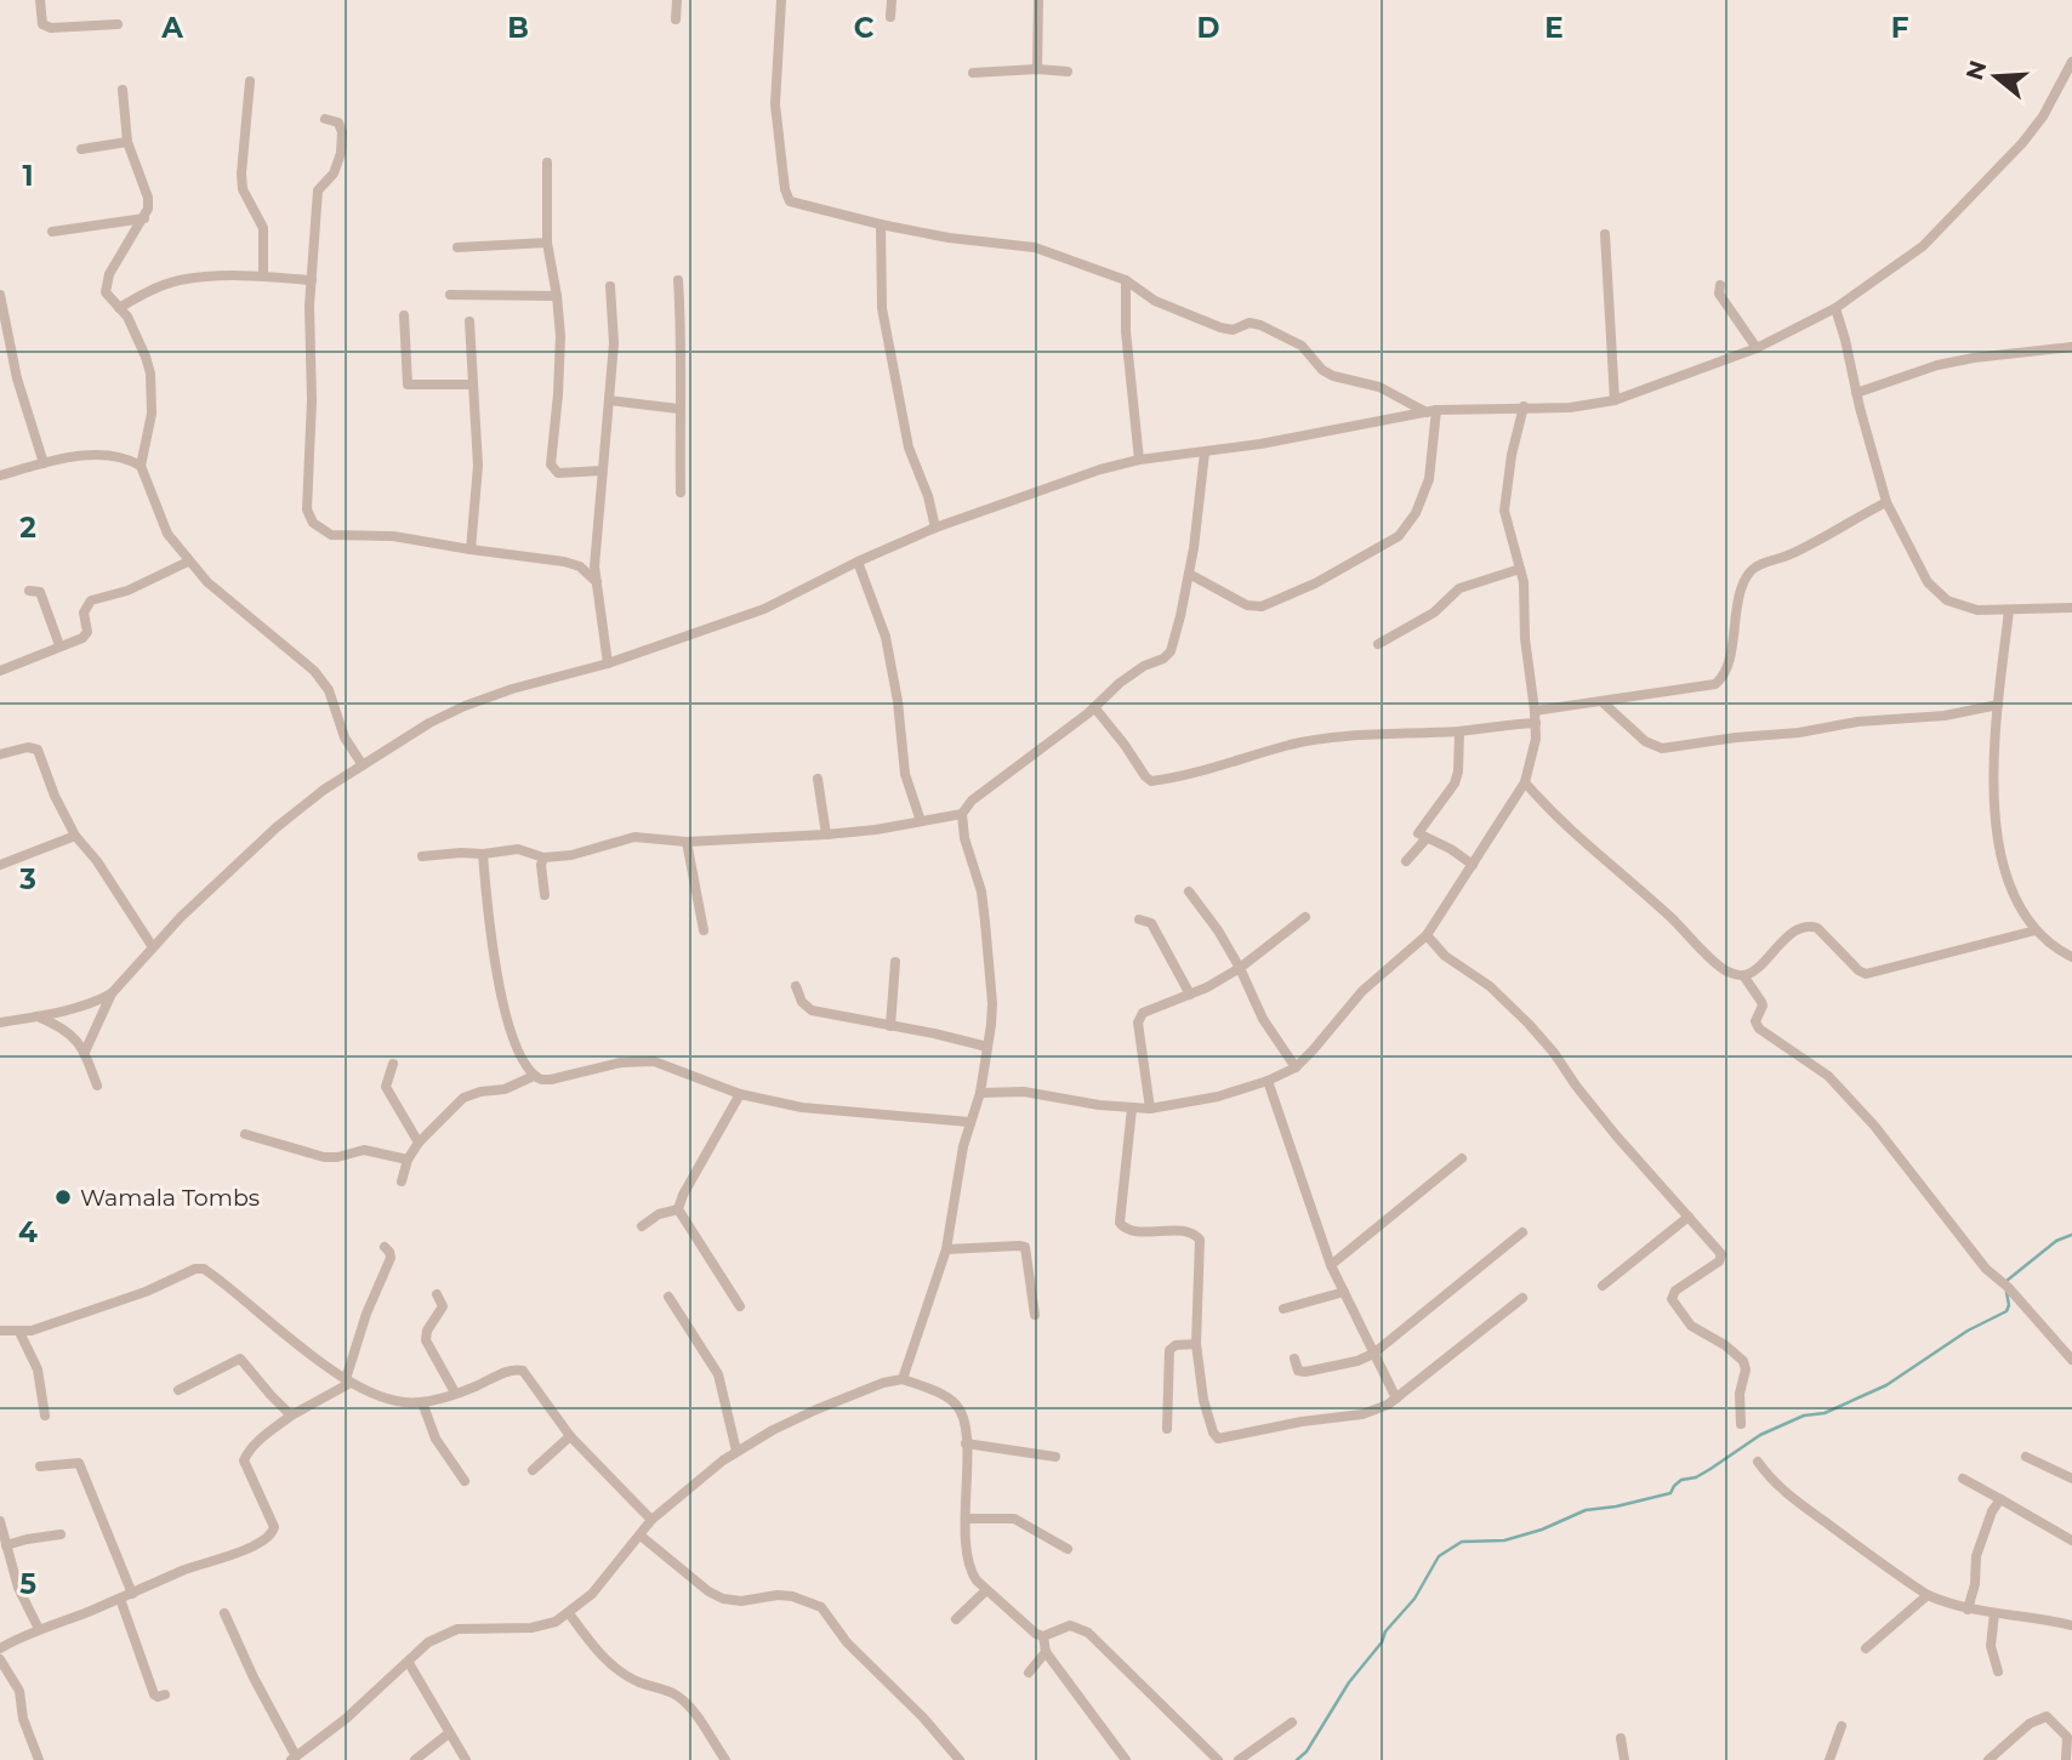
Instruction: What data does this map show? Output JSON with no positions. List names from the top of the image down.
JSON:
{
  "places": ["Wamala Tombs"],
  "north": "left",
  "grid": {
    "columns": [
      "A",
      "B",
      "C",
      "D",
      "E",
      "F"
    ],
    "rows": [
      "1",
      "2",
      "3",
      "4",
      "5"
    ]
  }
}
